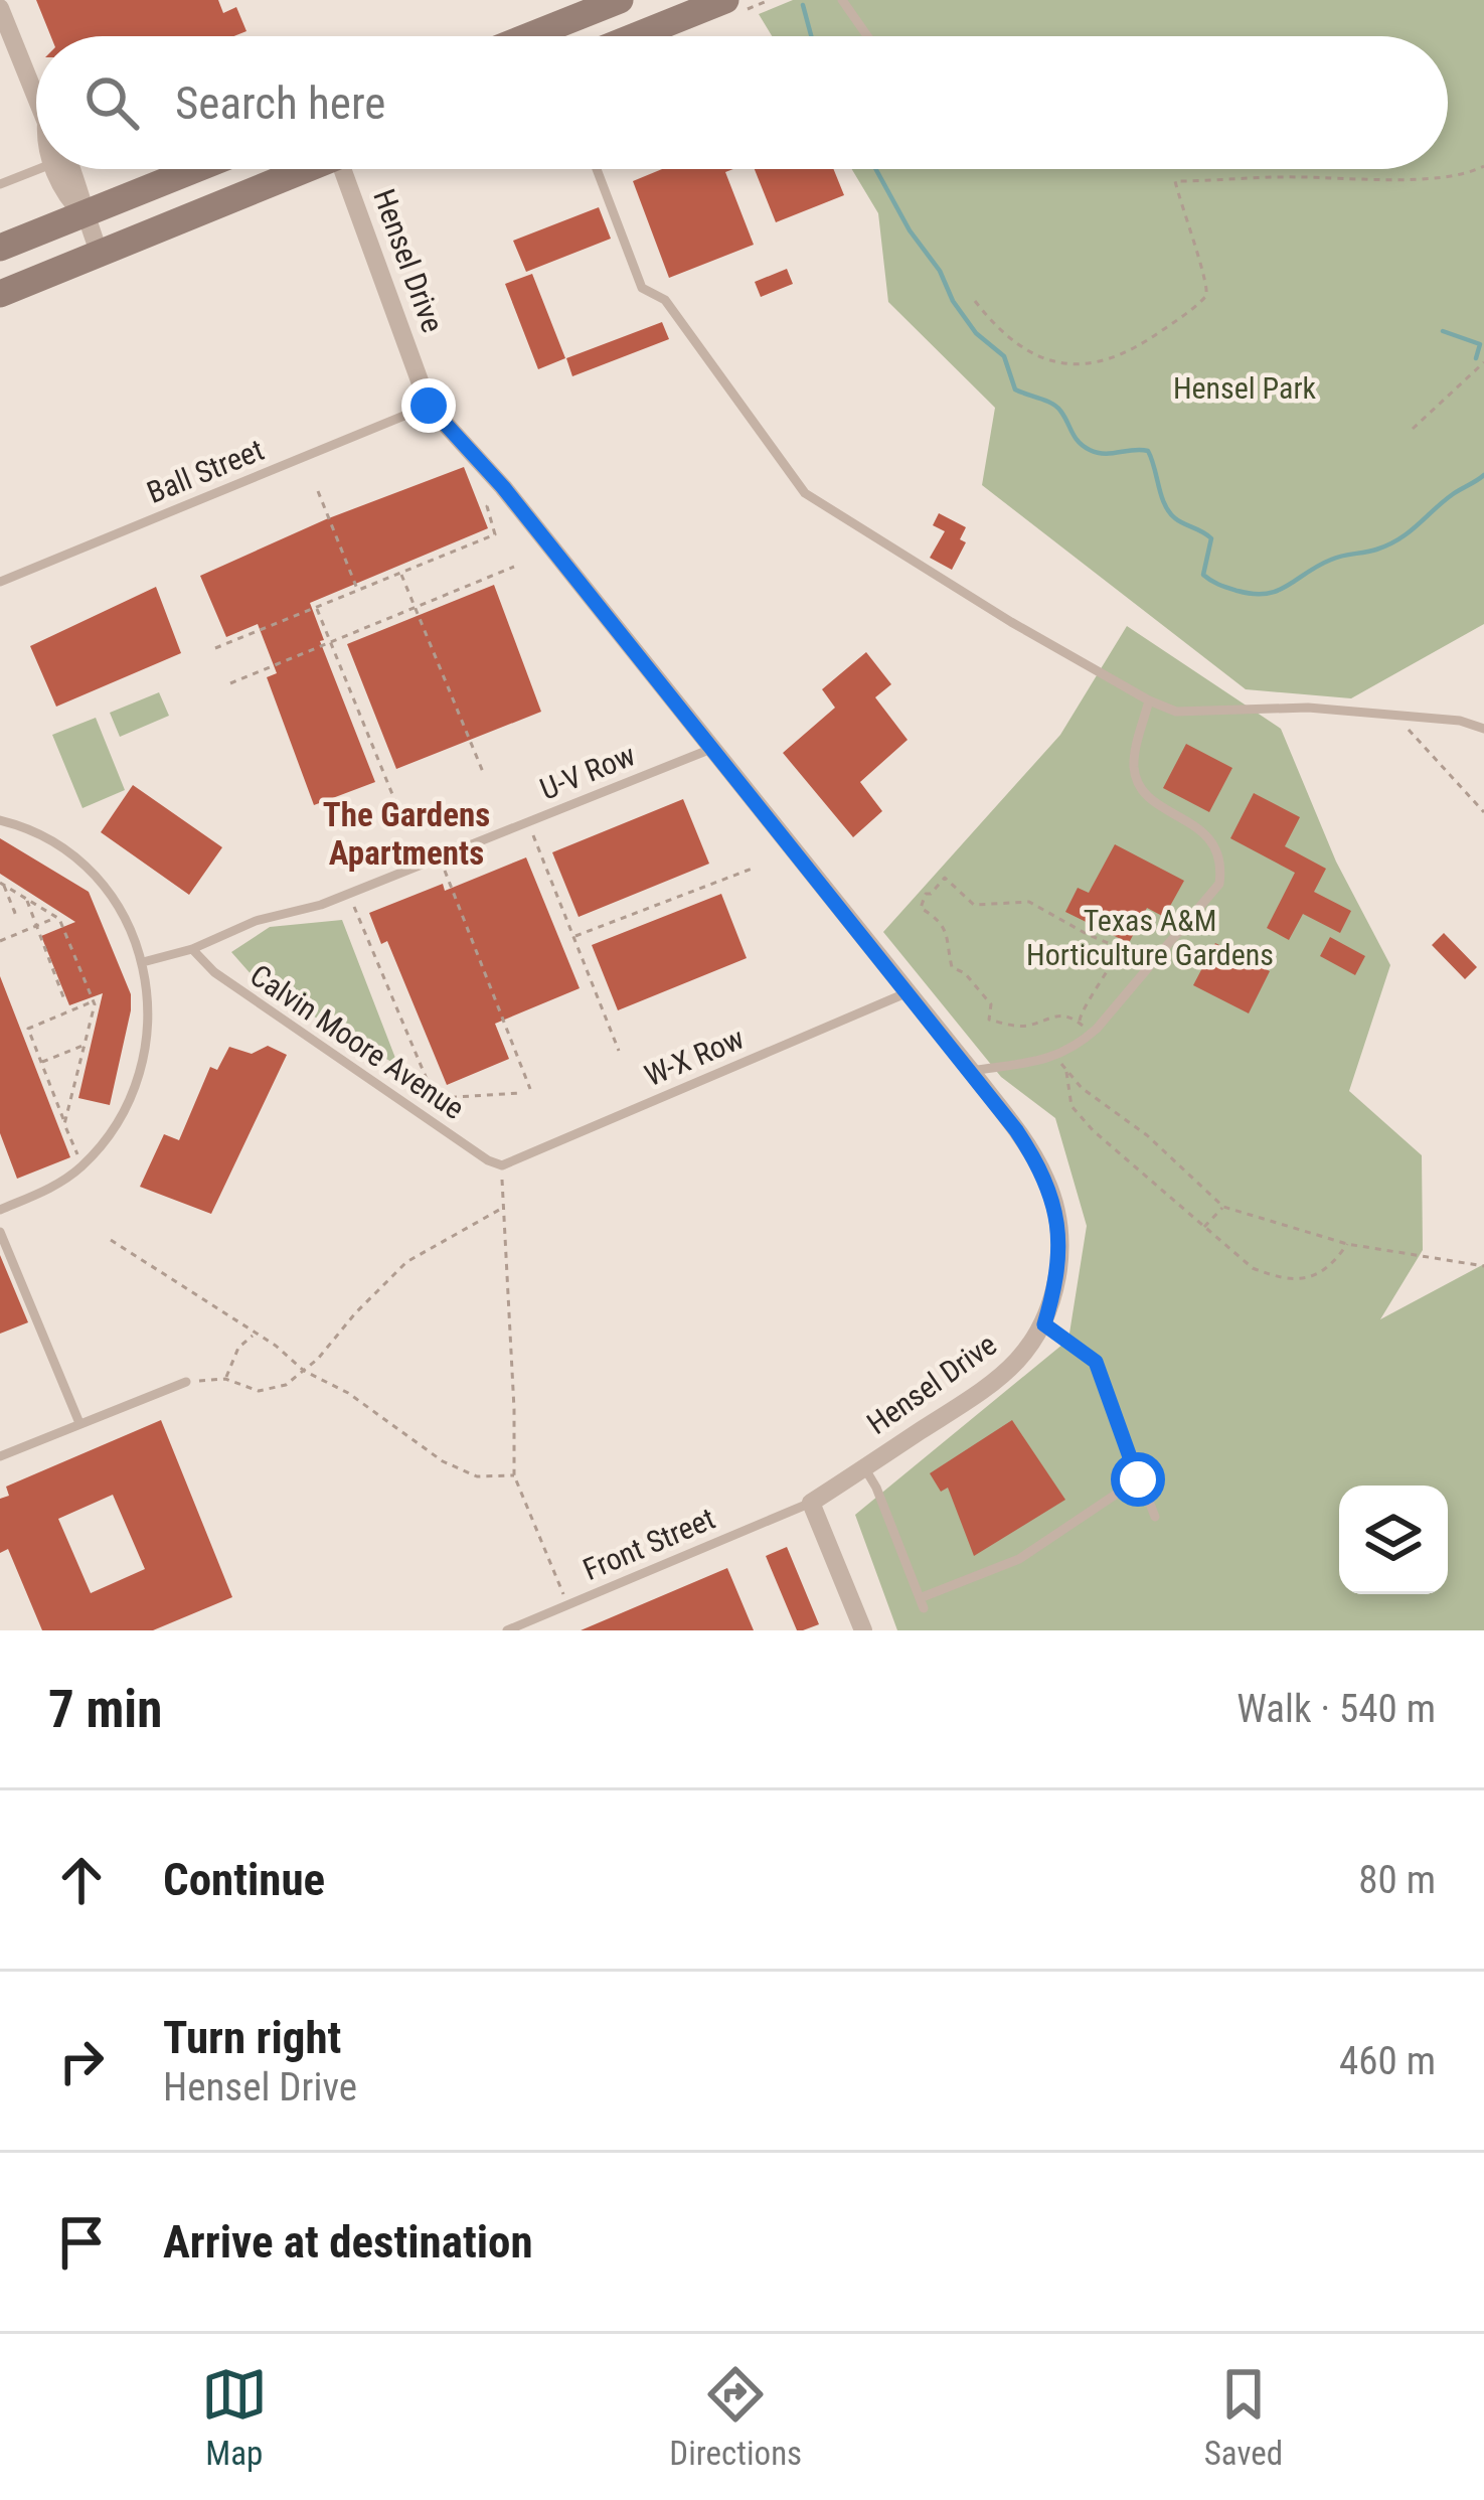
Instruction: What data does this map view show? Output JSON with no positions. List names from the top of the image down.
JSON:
{
  "streets": {
    "street": ["Hensel Drive"],
    "lane": [
      "Ball Street",
      "U-V Row",
      "Calvin Moore Avenue",
      "W-X Row",
      "Front Street"
    ]
  },
  "crossings": [
    ["Hensel Drive", "Ball Street"],
    ["Hensel Drive", "U-V Row"],
    ["Hensel Drive", "W-X Row"],
    ["Hensel Drive", "Front Street"],
    ["U-V Row", "Calvin Moore Avenue"],
    ["Calvin Moore Avenue", "W-X Row"]
  ],
  "districts": ["The Gardens Apartments"],
  "parks": ["Hensel Park", "Texas A&M Horticulture Gardens"],
  "page": {
    "search": "Search here",
    "heading": ["7 min", "Walk · 540 m"],
    "list": [
      ["Continue", "80 m"],
      ["Turn right", "Hensel Drive", "460 m"],
      "Arrive at destination"
    ],
    "nav": ["Map", "Directions", "Saved"]
  }
}
